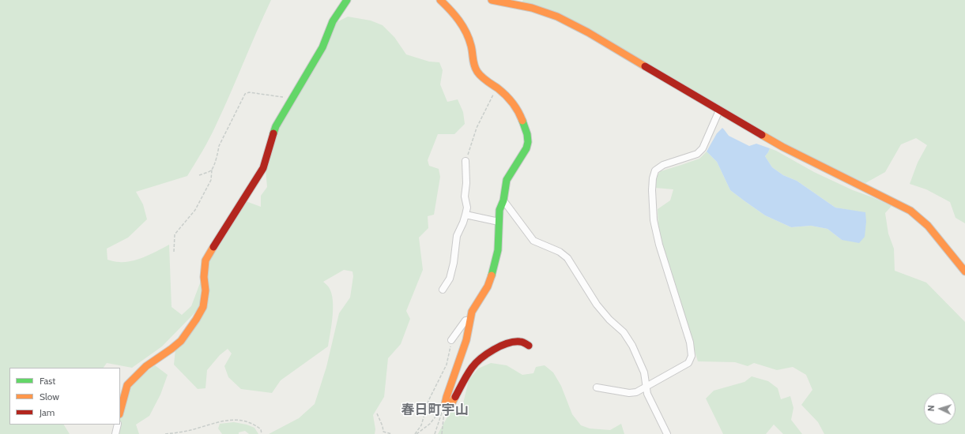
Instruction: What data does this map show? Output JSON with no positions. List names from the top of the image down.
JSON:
{
  "districts": ["春日町宇山"],
  "legend": ["Fast", "Slow", "Jam"],
  "north": "left"
}
